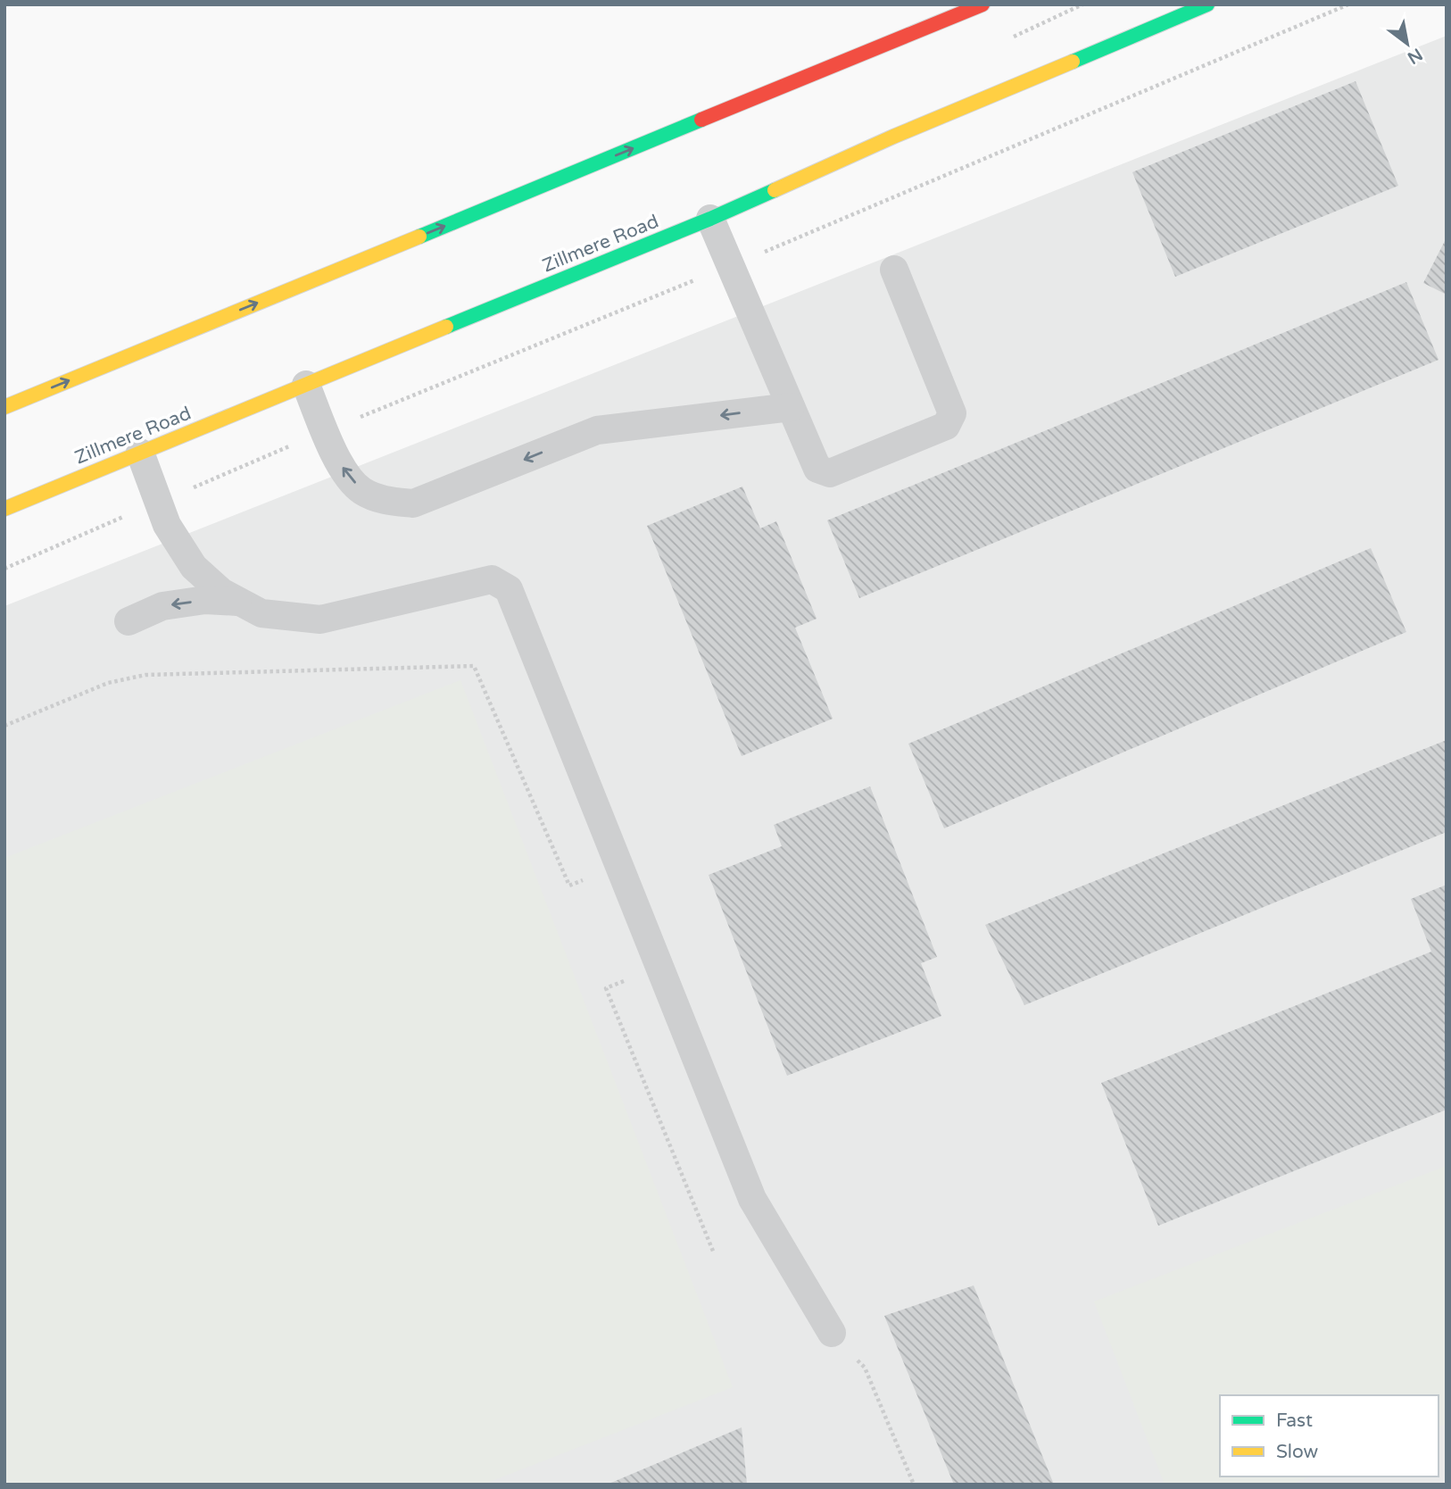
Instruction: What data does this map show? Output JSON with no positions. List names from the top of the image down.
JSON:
{
  "streets": {
    "main road": ["Zillmere Road"]
  },
  "legend": ["Fast", "Slow"],
  "north": "bottom right"
}
